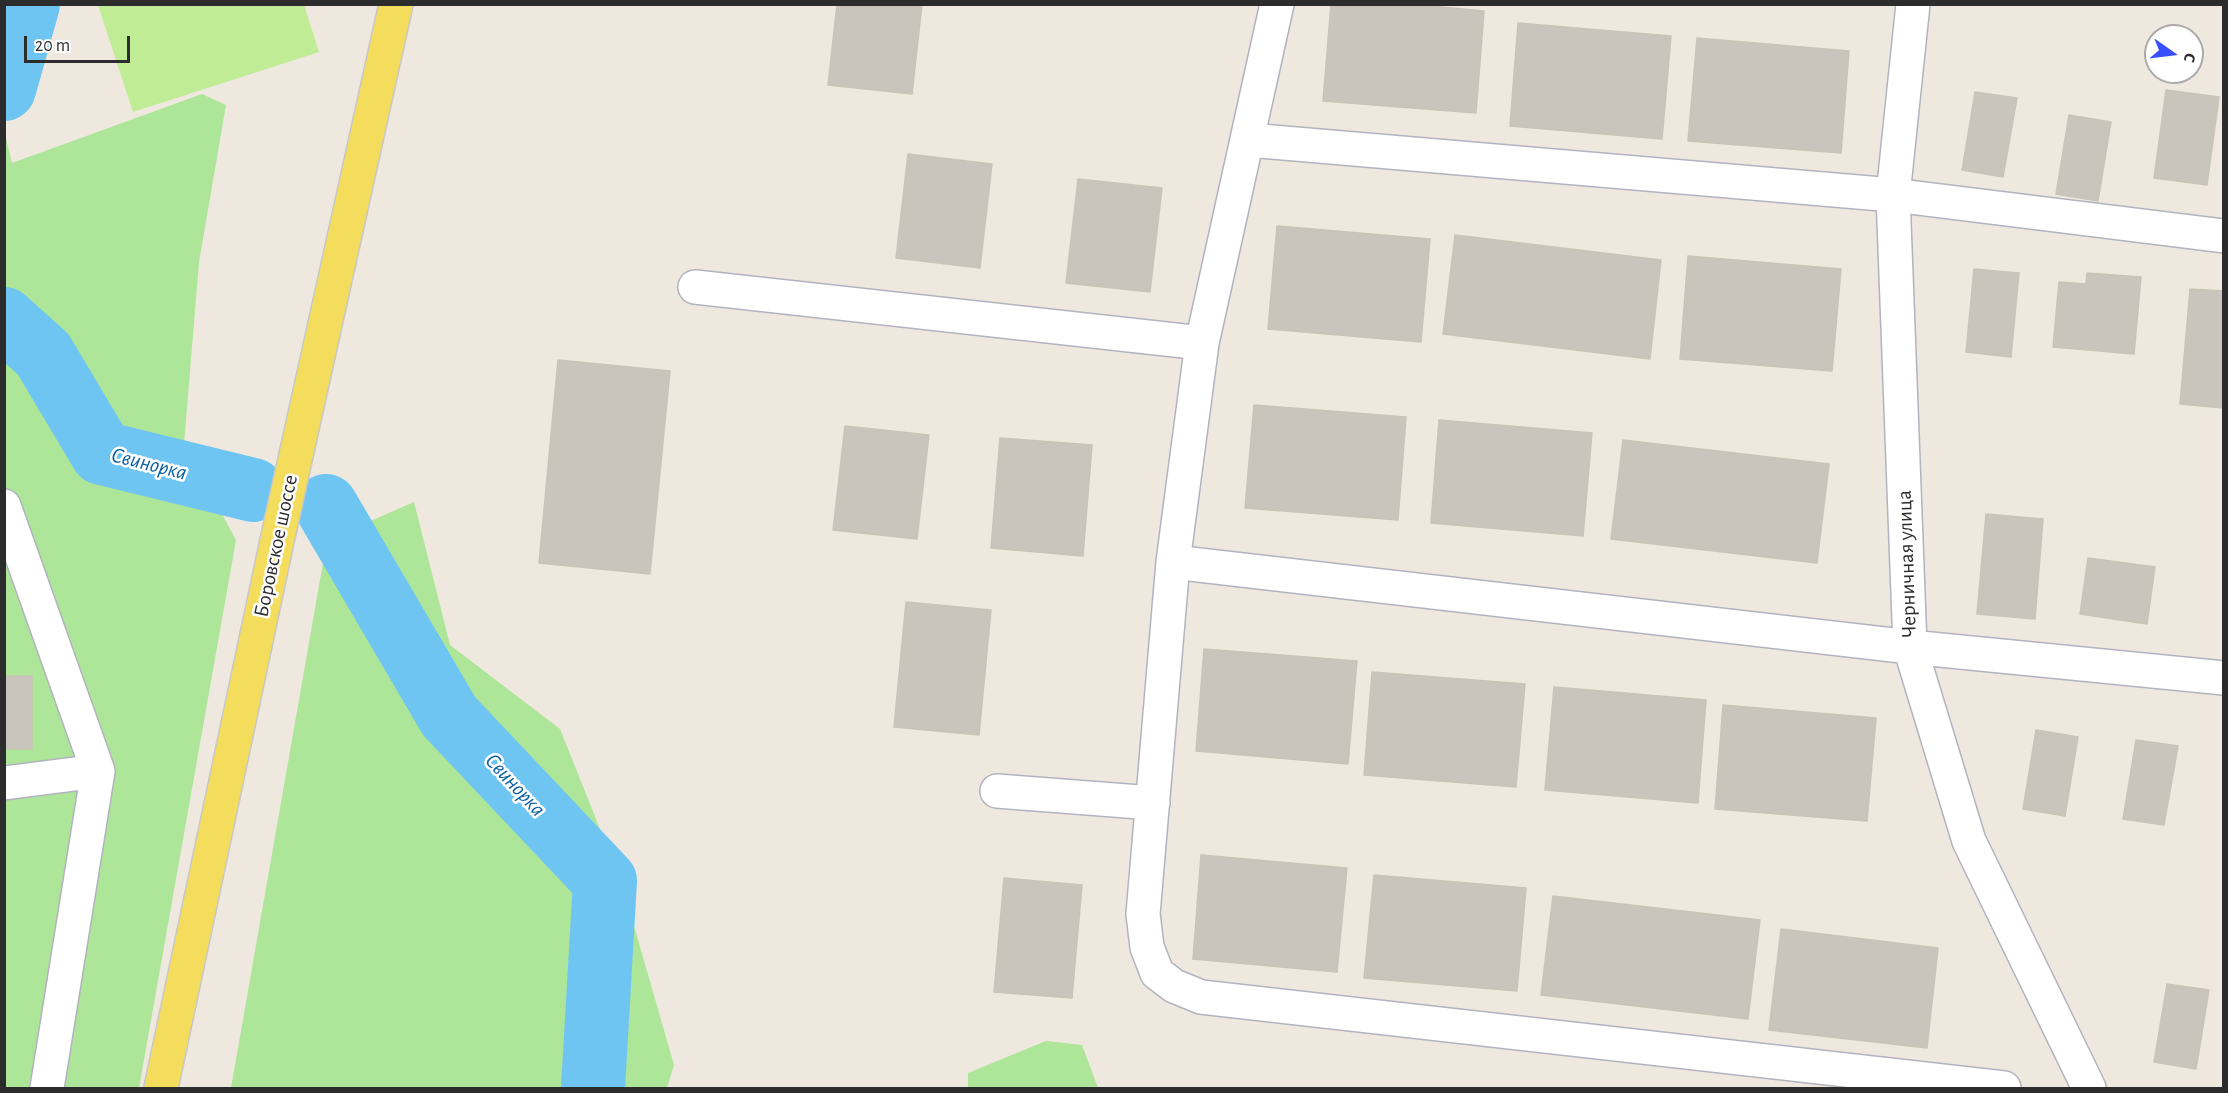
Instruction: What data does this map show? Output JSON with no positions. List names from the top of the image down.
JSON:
{
  "streets": {
    "main road": ["Боровское шоссе"],
    "street": ["Черничная улица"]
  },
  "water": ["Свинорка"],
  "scale_bar": "20 m",
  "north": "right"
}
